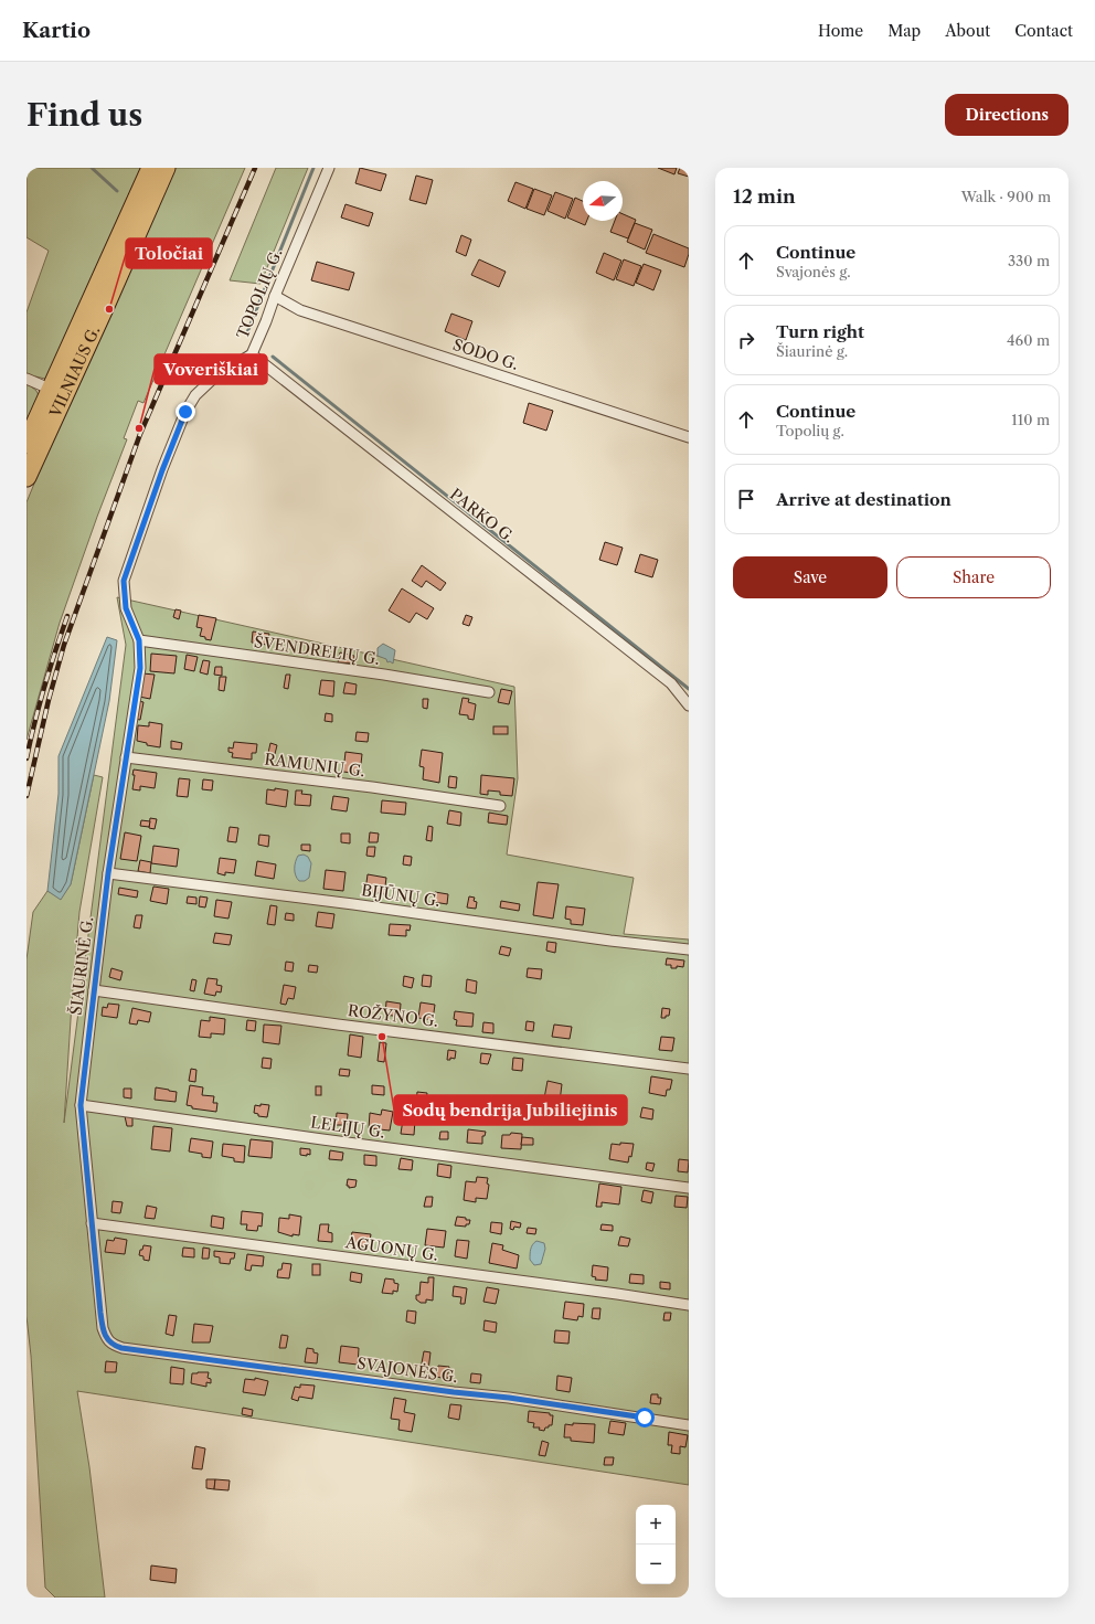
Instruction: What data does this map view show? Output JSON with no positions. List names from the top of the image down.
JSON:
{
  "streets": {
    "highway": ["VILNIAUS G."],
    "street": [
      "TOPOLIŲ G.",
      "SODO G.",
      "PARKO G.",
      "ŠVENDRELIŲ G.",
      "RAMUNIŲ G.",
      "BIJŪNŲ G.",
      "ŠIAURINĖ G.",
      "ROŽYNO G.",
      "LELIJŲ G.",
      "AGUONŲ G.",
      "SVAJONĖS G."
    ]
  },
  "crossings": [
    ["TOPOLIŲ G.", "SODO G."],
    ["TOPOLIŲ G.", "PARKO G."],
    ["TOPOLIŲ G.", "ŠIAURINĖ G."],
    ["ŠVENDRELIŲ G.", "ŠIAURINĖ G."],
    ["RAMUNIŲ G.", "ŠIAURINĖ G."],
    ["BIJŪNŲ G.", "ŠIAURINĖ G."],
    ["ŠIAURINĖ G.", "ROŽYNO G."],
    ["ŠIAURINĖ G.", "LELIJŲ G."],
    ["ŠIAURINĖ G.", "AGUONŲ G."],
    ["ŠIAURINĖ G.", "SVAJONĖS G."]
  ],
  "places": ["Toločiai", "Voveriškiai", "Sodų bendrija Jubiliejinis"],
  "north": "left",
  "page": {
    "header": "Kartio",
    "nav": [
      "Home",
      "Map",
      "About",
      "Contact"
    ],
    "buttons": [
      "Directions",
      ["Save", "Share"]
    ],
    "title": "Find us",
    "heading": ["12 min", "Walk · 900 m"],
    "list": [
      ["Continue", "Svajonės g.", "330 m"],
      ["Turn right", "Šiaurinė g.", "460 m"],
      ["Continue", "Topolių g.", "110 m"],
      "Arrive at destination"
    ],
    "map_buttons": ["+", "−"]
  }
}
